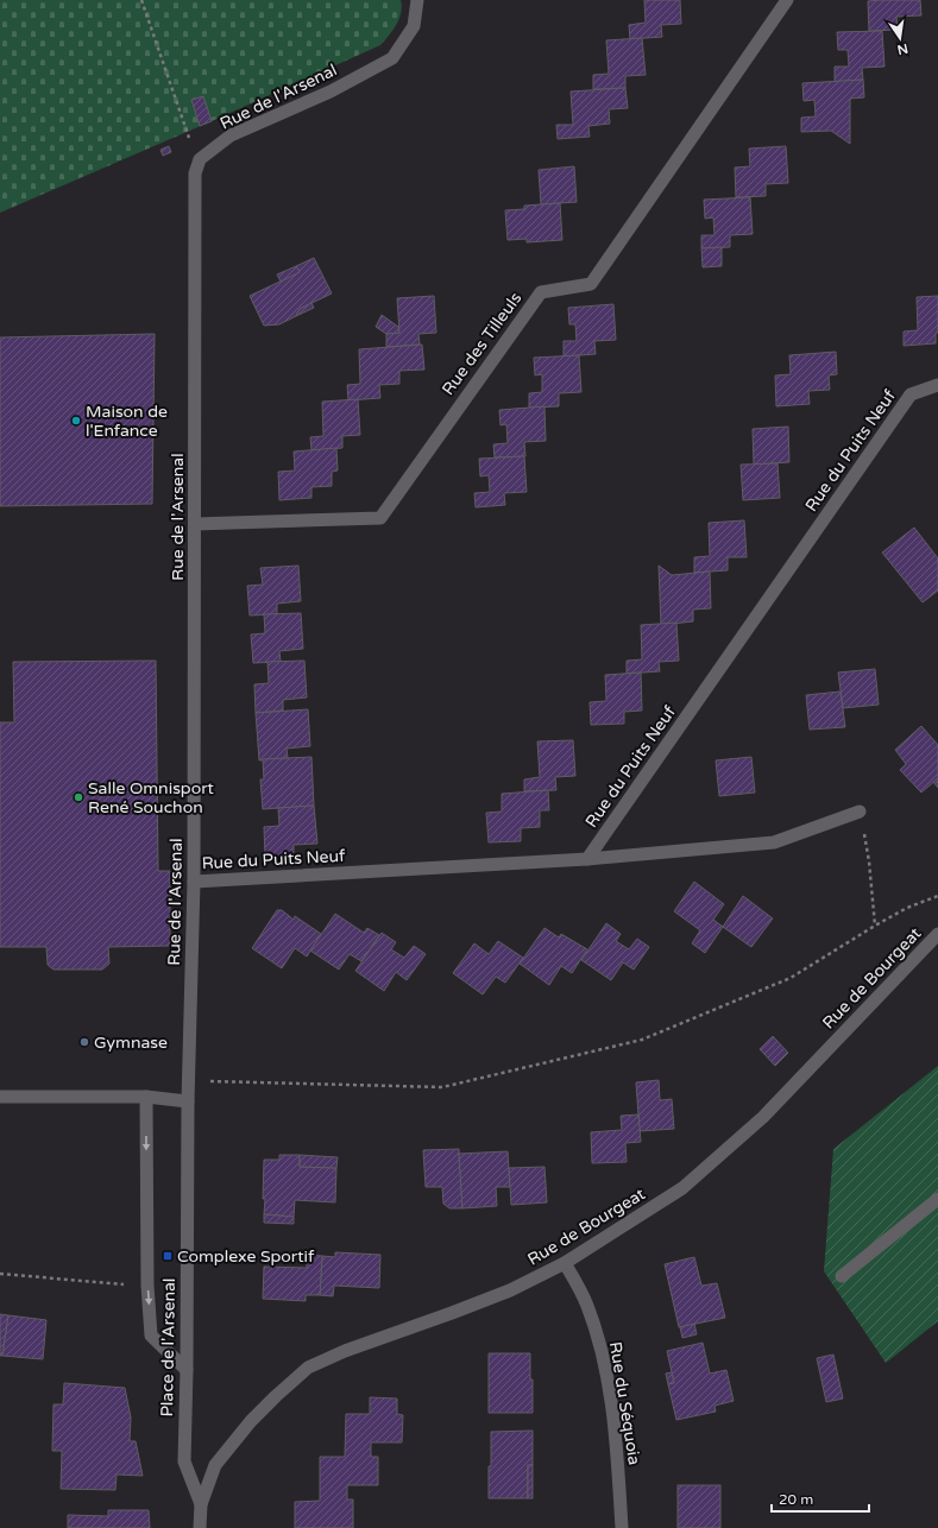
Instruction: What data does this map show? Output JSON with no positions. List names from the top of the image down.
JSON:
{
  "streets": {
    "street": [
      "Rue de l'Arsenal",
      "Rue des Tilleuls",
      "Rue du Puits Neuf",
      "Rue de Bourgeat",
      "Place de l'Arsenal",
      "Rue du Séquoia"
    ]
  },
  "crossings": [
    ["Rue de l'Arsenal", "Rue des Tilleuls"],
    ["Rue de l'Arsenal", "Rue du Puits Neuf"],
    ["Rue de l'Arsenal", "Place de l'Arsenal"],
    ["Rue de Bourgeat", "Place de l'Arsenal"],
    ["Rue de Bourgeat", "Rue du Séquoia"]
  ],
  "places": {
    "other": ["Maison de l'Enfance", "Salle Omnisport René Souchon", "Gymnase"],
    "transit": ["Complexe Sportif"]
  },
  "scale_bar": "20 m",
  "north": "bottom"
}
